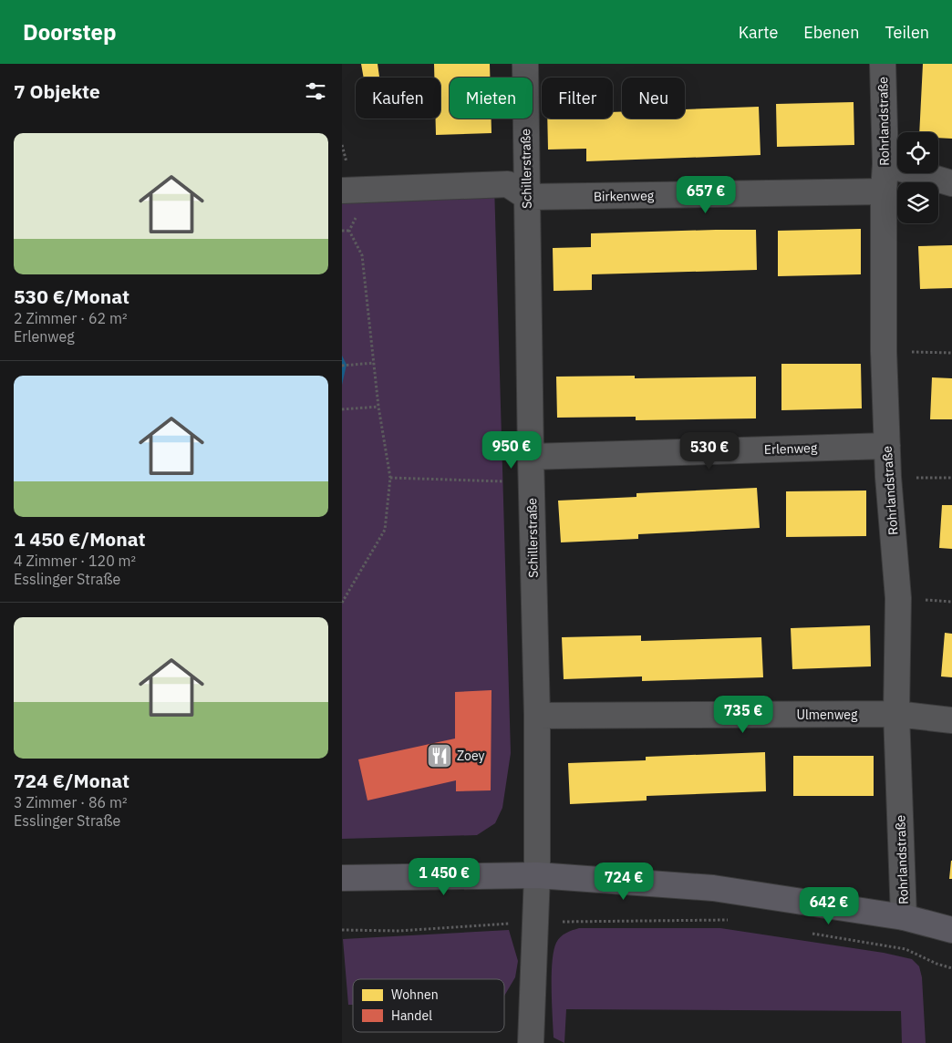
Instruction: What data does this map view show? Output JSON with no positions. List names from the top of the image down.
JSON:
{
  "streets": {
    "street": [
      "Rohrlandstraße",
      "Schillerstraße",
      "Birkenweg",
      "Erlenweg",
      "Ulmenweg"
    ]
  },
  "crossings": [
    ["Rohrlandstraße", "Birkenweg"],
    ["Rohrlandstraße", "Erlenweg"],
    ["Rohrlandstraße", "Ulmenweg"],
    ["Schillerstraße", "Birkenweg"],
    ["Schillerstraße", "Erlenweg"],
    ["Schillerstraße", "Ulmenweg"]
  ],
  "places": {
    "restaurant": ["Zoey"]
  },
  "legend": ["Wohnen", "Handel"],
  "page": {
    "header": "Doorstep",
    "nav": ["Karte", "Ebenen", "Teilen"],
    "heading": "7 Objekte",
    "chip": [
      "Kaufen",
      "Mieten",
      "Filter",
      "Neu"
    ],
    "list": [
      {
        "name": "530 €/Monat",
        "note": "2 Zimmer · 62 m² · Erlenweg"
      },
      {
        "name": "1 450 €/Monat",
        "note": "4 Zimmer · 120 m² · Esslinger Straße"
      },
      {
        "name": "724 €/Monat",
        "note": "3 Zimmer · 86 m² · Esslinger Straße"
      }
    ],
    "price": [
      "657 €",
      "950 €",
      "530 €",
      "735 €",
      "1 450 €",
      "724 €",
      "642 €"
    ]
  }
}
